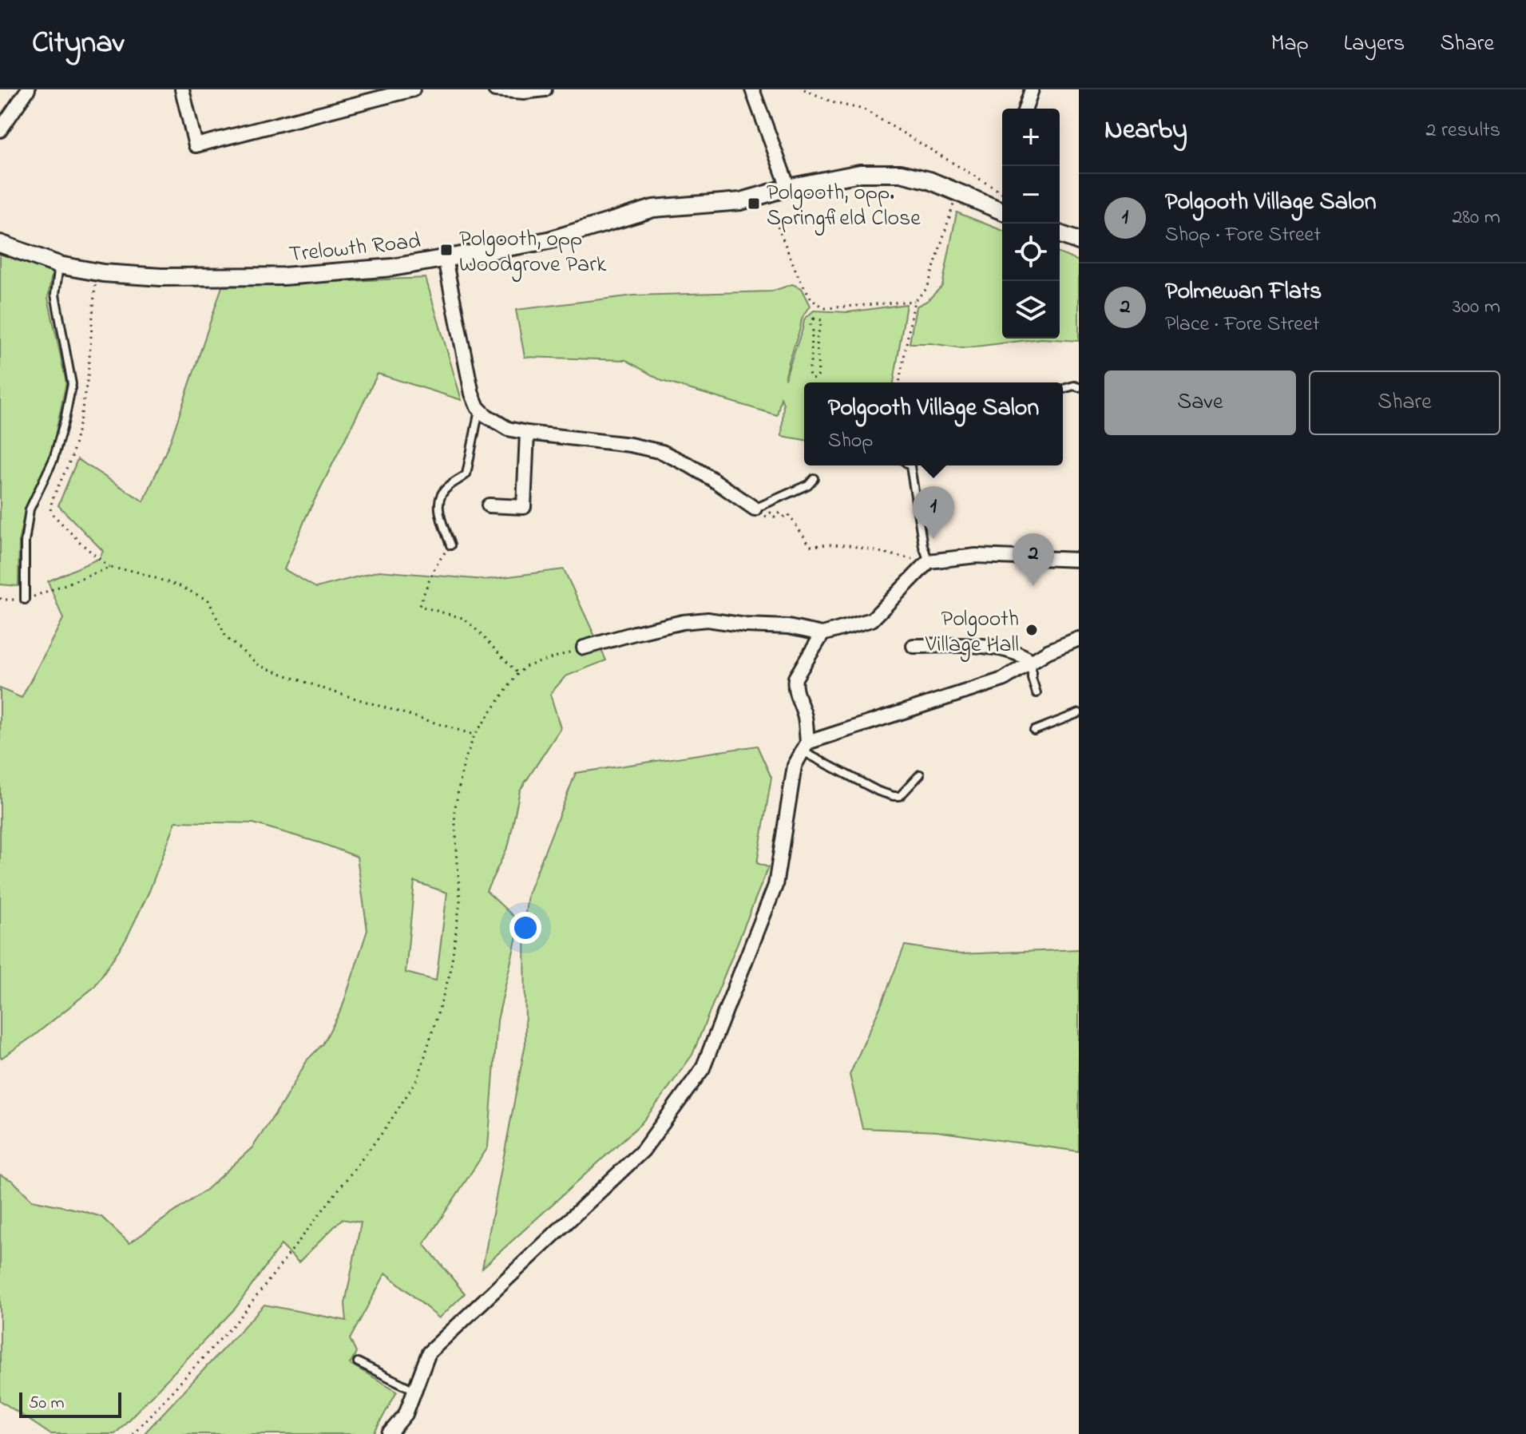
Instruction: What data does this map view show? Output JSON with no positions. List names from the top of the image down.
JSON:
{
  "streets": {
    "street": ["Trelowth Road"]
  },
  "places": {
    "transit": ["Polgooth, opp. Springfield Close", "Polgooth, opp Woodgrove Park"],
    "other": ["Polgooth Village Hall"]
  },
  "scale_bar": "50 m",
  "page": {
    "header": "Citynav",
    "nav": ["Map", "Layers", "Share"],
    "heading": ["Nearby", "2 results"],
    "map_buttons": ["+", "−"],
    "list": [
      {
        "mark": "1",
        "name": "Polgooth Village Salon",
        "note": "Shop · Fore Street",
        "value": "280 m"
      },
      {
        "mark": "2",
        "name": "Polmewan Flats",
        "note": "Place · Fore Street",
        "value": "300 m"
      }
    ],
    "buttons": ["Save", "Share"],
    "popup": ["Polgooth Village Salon", "Shop"],
    "pins": ["1", "2"],
    "scale": "50 m"
  }
}
